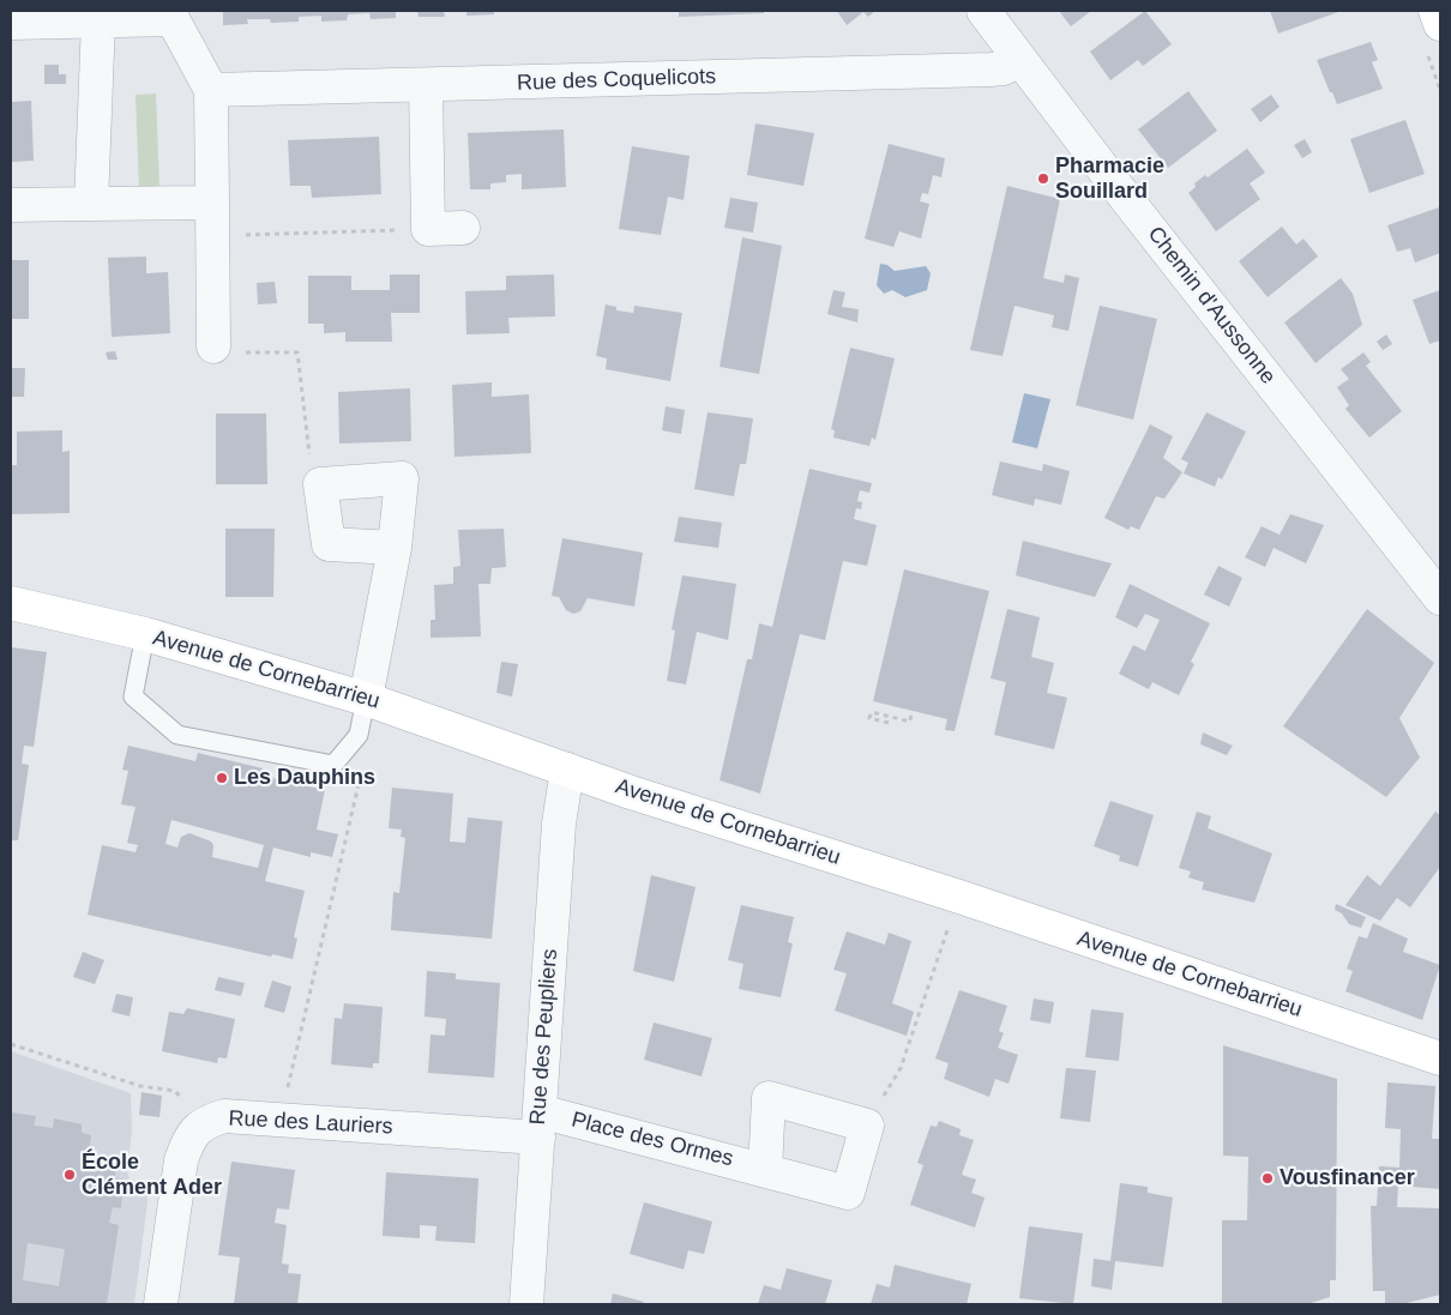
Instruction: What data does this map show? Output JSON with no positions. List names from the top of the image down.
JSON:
{
  "streets": {
    "street": [
      "Rue des Coquelicots",
      "Chemin d'Aussonne",
      "Avenue de Cornebarrieu",
      "Rue des Peupliers",
      "Rue des Lauriers",
      "Place des Ormes"
    ]
  },
  "crossings": [
    ["Rue des Coquelicots", "Chemin d'Aussonne"],
    ["Avenue de Cornebarrieu", "Rue des Peupliers"],
    ["Rue des Peupliers", "Rue des Lauriers"],
    ["Rue des Peupliers", "Place des Ormes"],
    ["Rue des Lauriers", "Place des Ormes"]
  ],
  "places": [
    "Pharmacie Souillard",
    "Les Dauphins",
    "École Clément Ader",
    "Vousfinancer"
  ]
}
